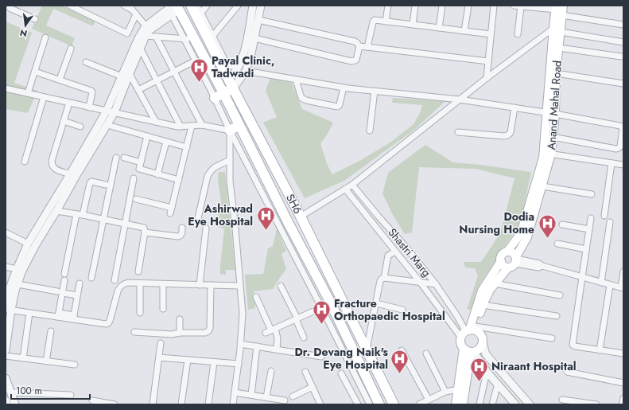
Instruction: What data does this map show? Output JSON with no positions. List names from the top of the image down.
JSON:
{
  "streets": {
    "main road": ["Anand Mahal Road", "SH6"],
    "street": ["Shastri Marg"]
  },
  "places": {
    "hospital": [
      "Payal Clinic, Tadwadi",
      "Ashirwad Eye Hospital",
      "Dodia Nursing Home",
      "Fracture Orthopaedic Hospital",
      "Dr. Devang Naik's Eye Hospital",
      "Niraant Hospital"
    ]
  },
  "scale_bar": "100 m",
  "north": "bottom"
}
